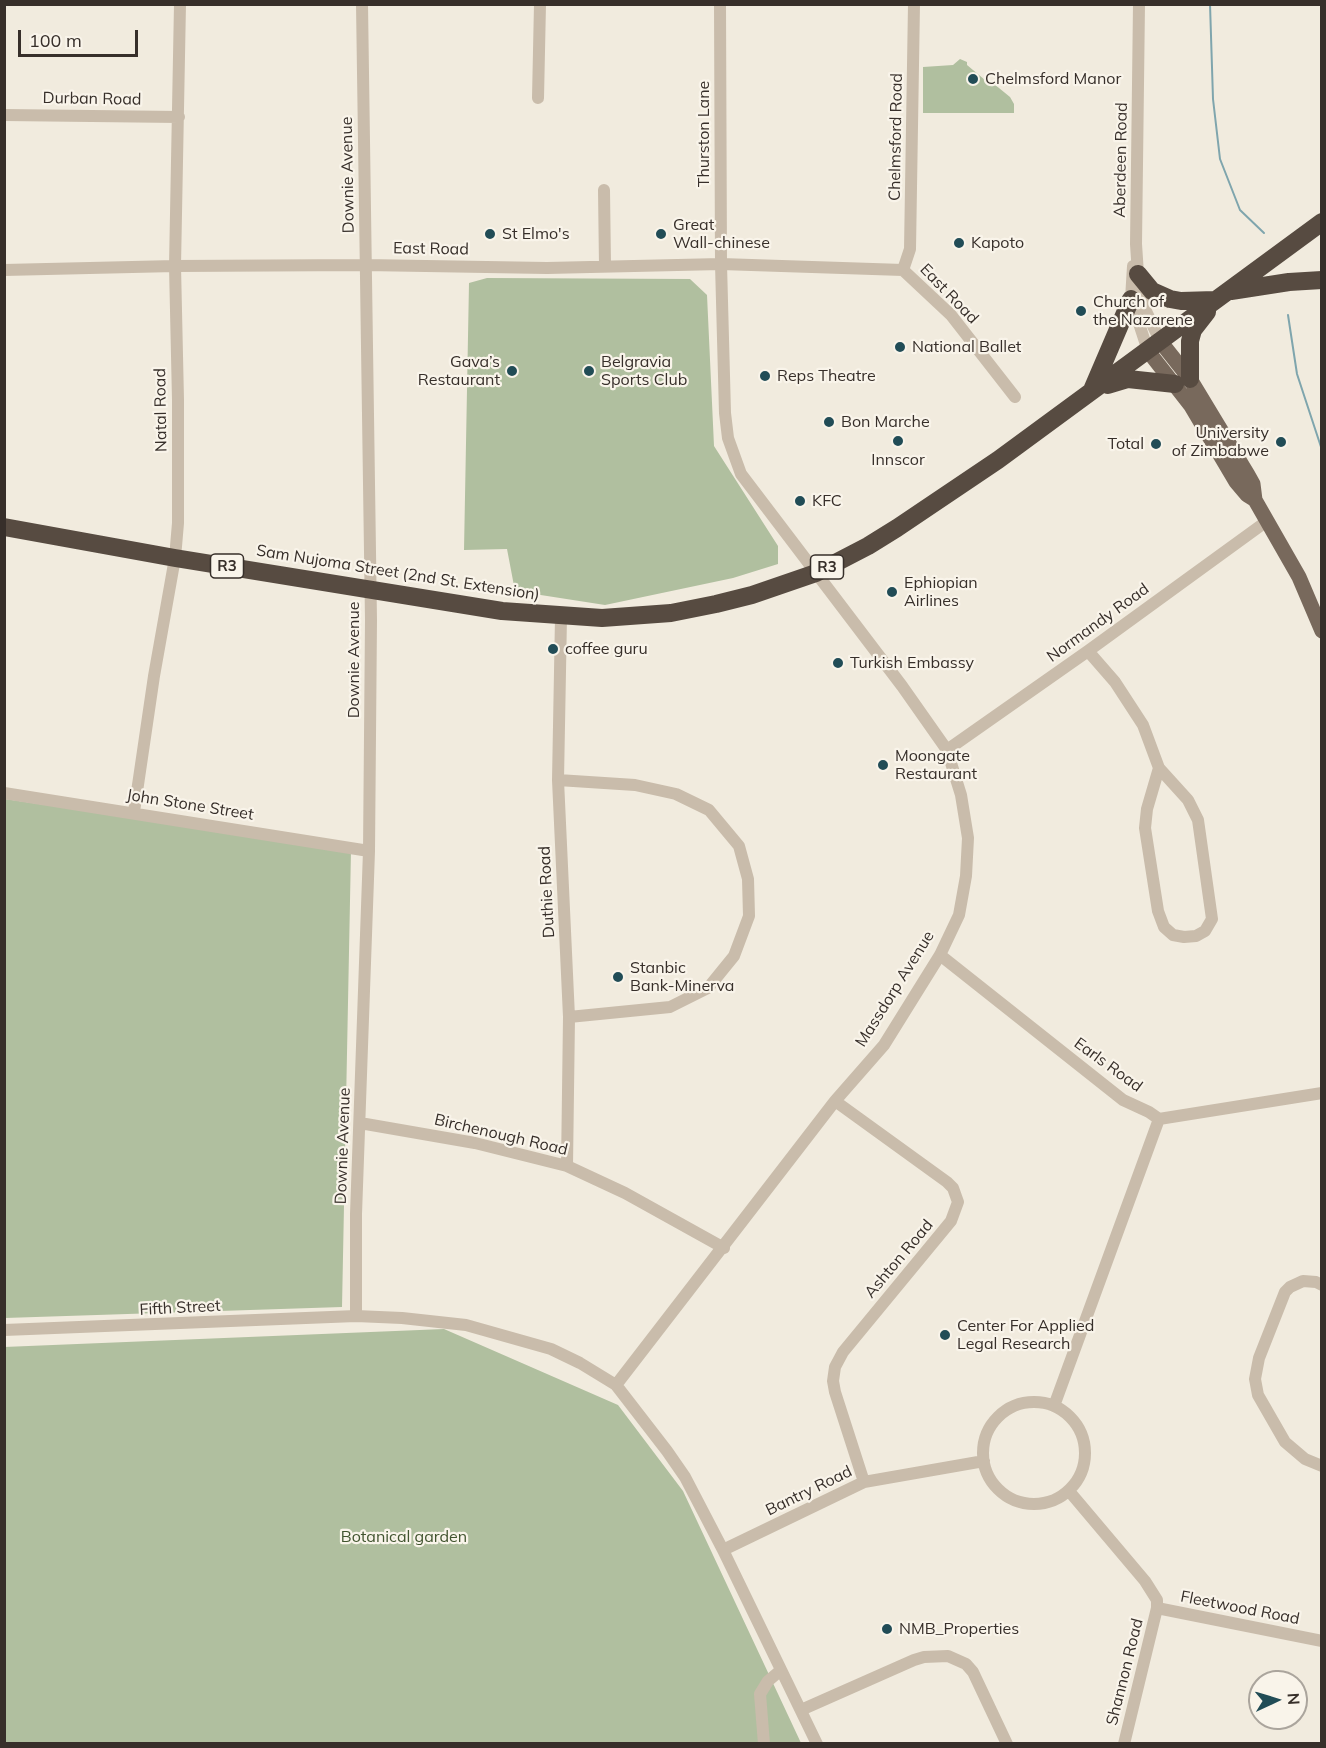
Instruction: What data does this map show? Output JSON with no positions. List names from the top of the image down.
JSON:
{
  "streets": {
    "highway": ["R3", "Sam Nujoma Street (2nd St. Extension)"],
    "street": [
      "Durban Road",
      "Thurston Lane",
      "Chelmsford Road",
      "Aberdeen Road",
      "Downie Avenue",
      "East Road",
      "Natal Road",
      "Normandy Road",
      "John Stone Street",
      "Duthie Road",
      "Massdorp Avenue",
      "Earls Road",
      "Birchenough Road",
      "Ashton Road",
      "Fifth Street",
      "Bantry Road",
      "Fleetwood Road",
      "Shannon Road"
    ]
  },
  "crossings": [
    ["Durban Road", "Natal Road"],
    ["Thurston Lane", "East Road"],
    ["Thurston Lane", "Sam Nujoma Street (2nd St. Extension)"],
    ["Thurston Lane", "Massdorp Avenue"],
    ["Chelmsford Road", "East Road"],
    ["Aberdeen Road", "Sam Nujoma Street (2nd St. Extension)"],
    ["Downie Avenue", "East Road"],
    ["Downie Avenue", "Sam Nujoma Street (2nd St. Extension)"],
    ["Downie Avenue", "John Stone Street"],
    ["Downie Avenue", "Birchenough Road"],
    ["Downie Avenue", "Fifth Street"],
    ["East Road", "Natal Road"],
    ["Natal Road", "Sam Nujoma Street (2nd St. Extension)"],
    ["Natal Road", "John Stone Street"],
    ["Sam Nujoma Street (2nd St. Extension)", "Duthie Road"],
    ["Sam Nujoma Street (2nd St. Extension)", "Massdorp Avenue"],
    ["Normandy Road", "Massdorp Avenue"],
    ["Duthie Road", "Birchenough Road"],
    ["Massdorp Avenue", "Earls Road"],
    ["Massdorp Avenue", "Birchenough Road"],
    ["Massdorp Avenue", "Ashton Road"],
    ["Massdorp Avenue", "Fifth Street"],
    ["Ashton Road", "Bantry Road"],
    ["Fifth Street", "Bantry Road"],
    ["Bantry Road", "Fleetwood Road"],
    ["Fleetwood Road", "Shannon Road"]
  ],
  "parks": ["Botanical garden"],
  "places": [
    "Chelmsford Manor",
    "St Elmo's",
    "Great Wall-chinese",
    "Kapoto",
    "Church of the Nazarene",
    "National Ballet",
    "Gava’s Restaurant",
    "Belgravia Sports Club",
    "Reps Theatre",
    "Bon Marche",
    "Innscor",
    "University of Zimbabwe",
    "Total",
    "KFC",
    "Ephiopian Airlines",
    "coffee guru",
    "Turkish Embassy",
    "Moongate Restaurant",
    "Stanbic Bank-Minerva",
    "Center For Applied Legal Research",
    "NMB_Properties"
  ],
  "scale_bar": "100 m",
  "north": "right"
}
